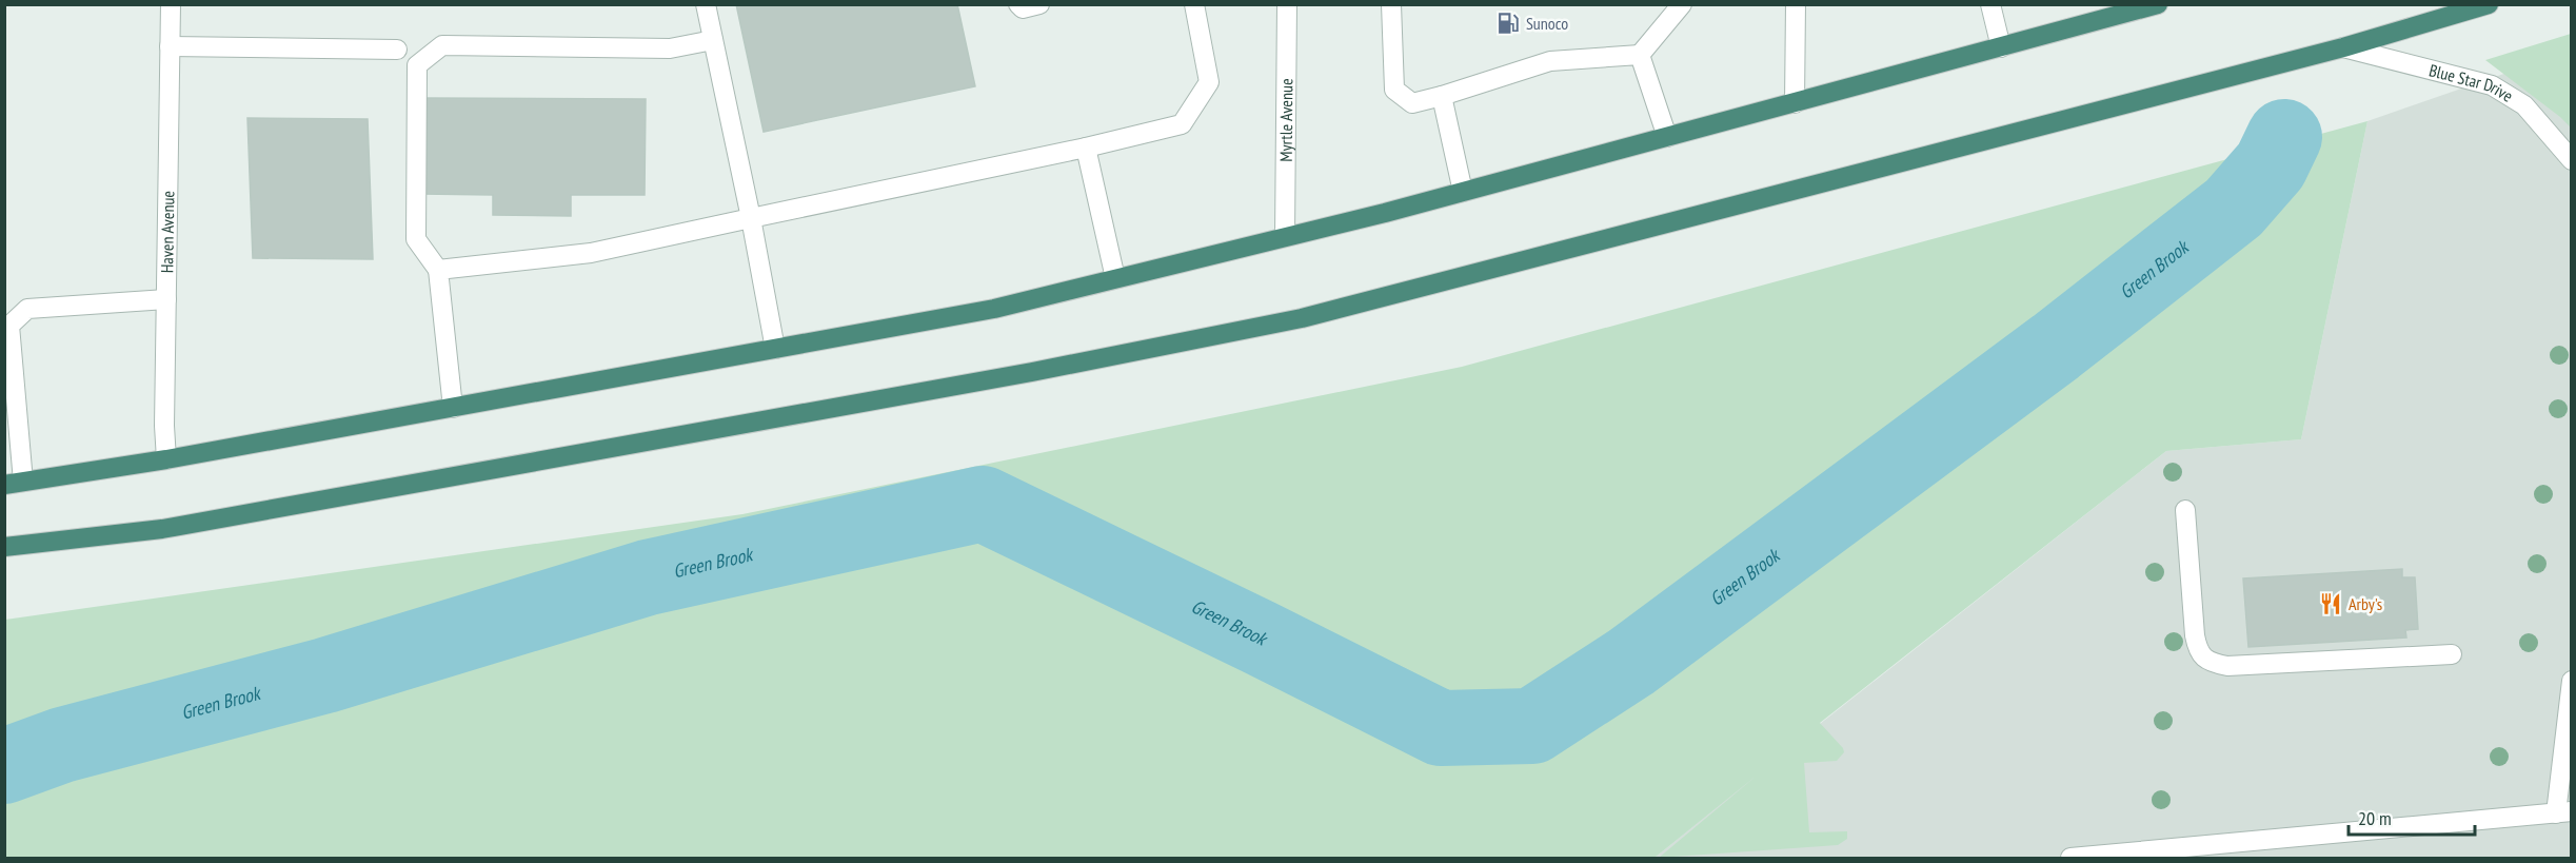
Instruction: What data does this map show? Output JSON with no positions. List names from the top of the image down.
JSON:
{
  "streets": {
    "street": ["Blue Star Drive", "Myrtle Avenue", "Haven Avenue"]
  },
  "water": ["Green Brook"],
  "places": {
    "fuel station": ["Sunoco"],
    "restaurant": ["Arby's"]
  },
  "scale_bar": "20 m"
}
